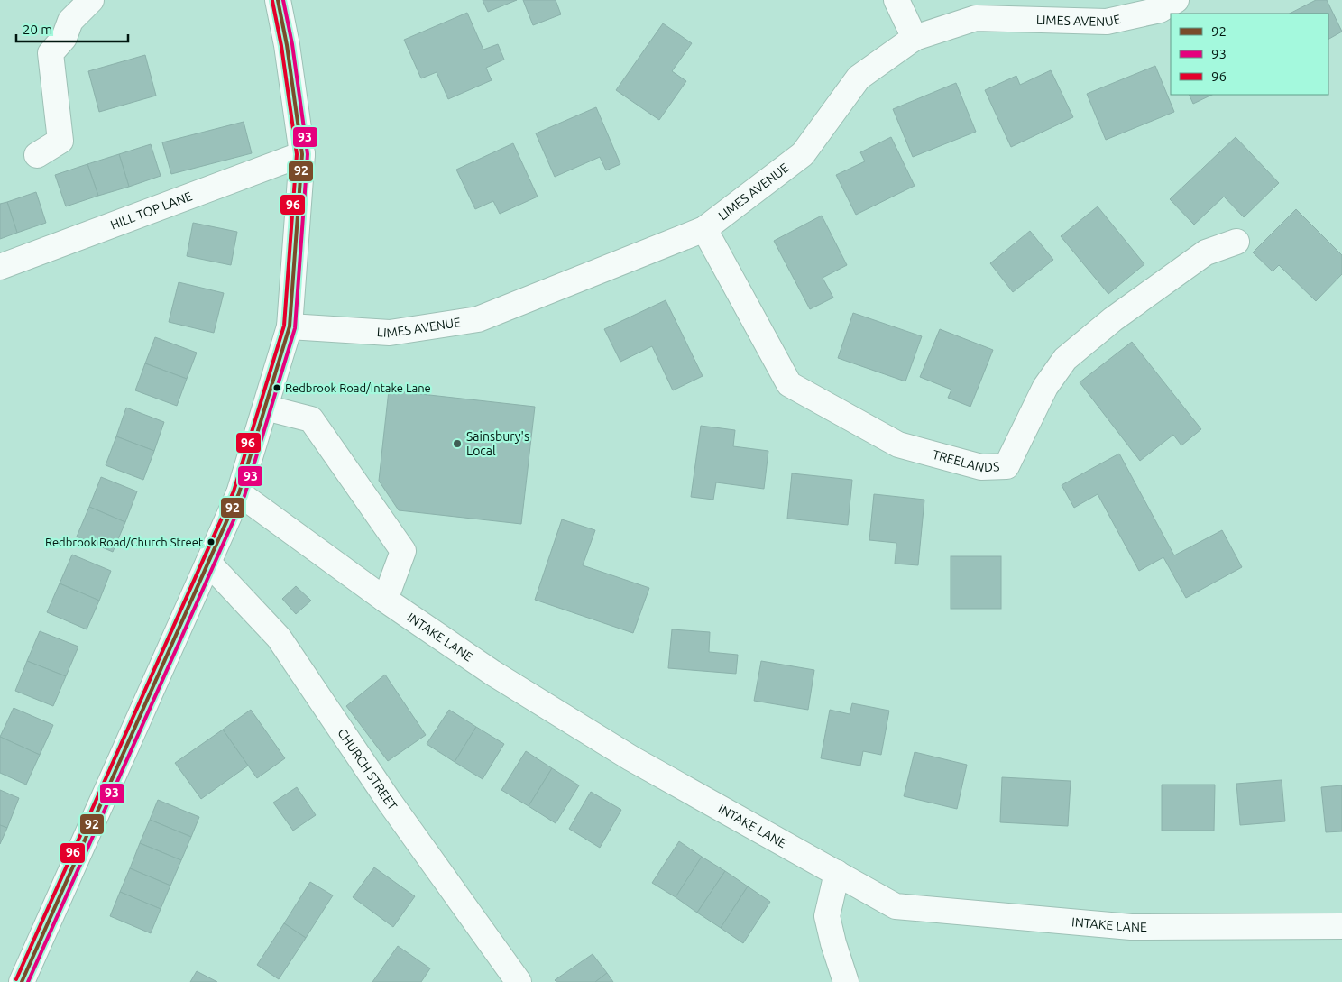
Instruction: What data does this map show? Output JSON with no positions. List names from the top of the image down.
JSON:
{
  "streets": {
    "street": [
      "LIMES AVENUE",
      "HILL TOP LANE",
      "TREELANDS",
      "INTAKE LANE",
      "CHURCH STREET"
    ]
  },
  "crossings": [
    ["LIMES AVENUE", "TREELANDS"]
  ],
  "places": ["Redbrook Road/Intake Lane", "Sainsbury's Local", "Redbrook Road/Church Street"],
  "lines": ["transit line 92", "transit line 93", "transit line 96"],
  "legend": ["92", "93", "96"],
  "scale_bar": "20 m"
}
